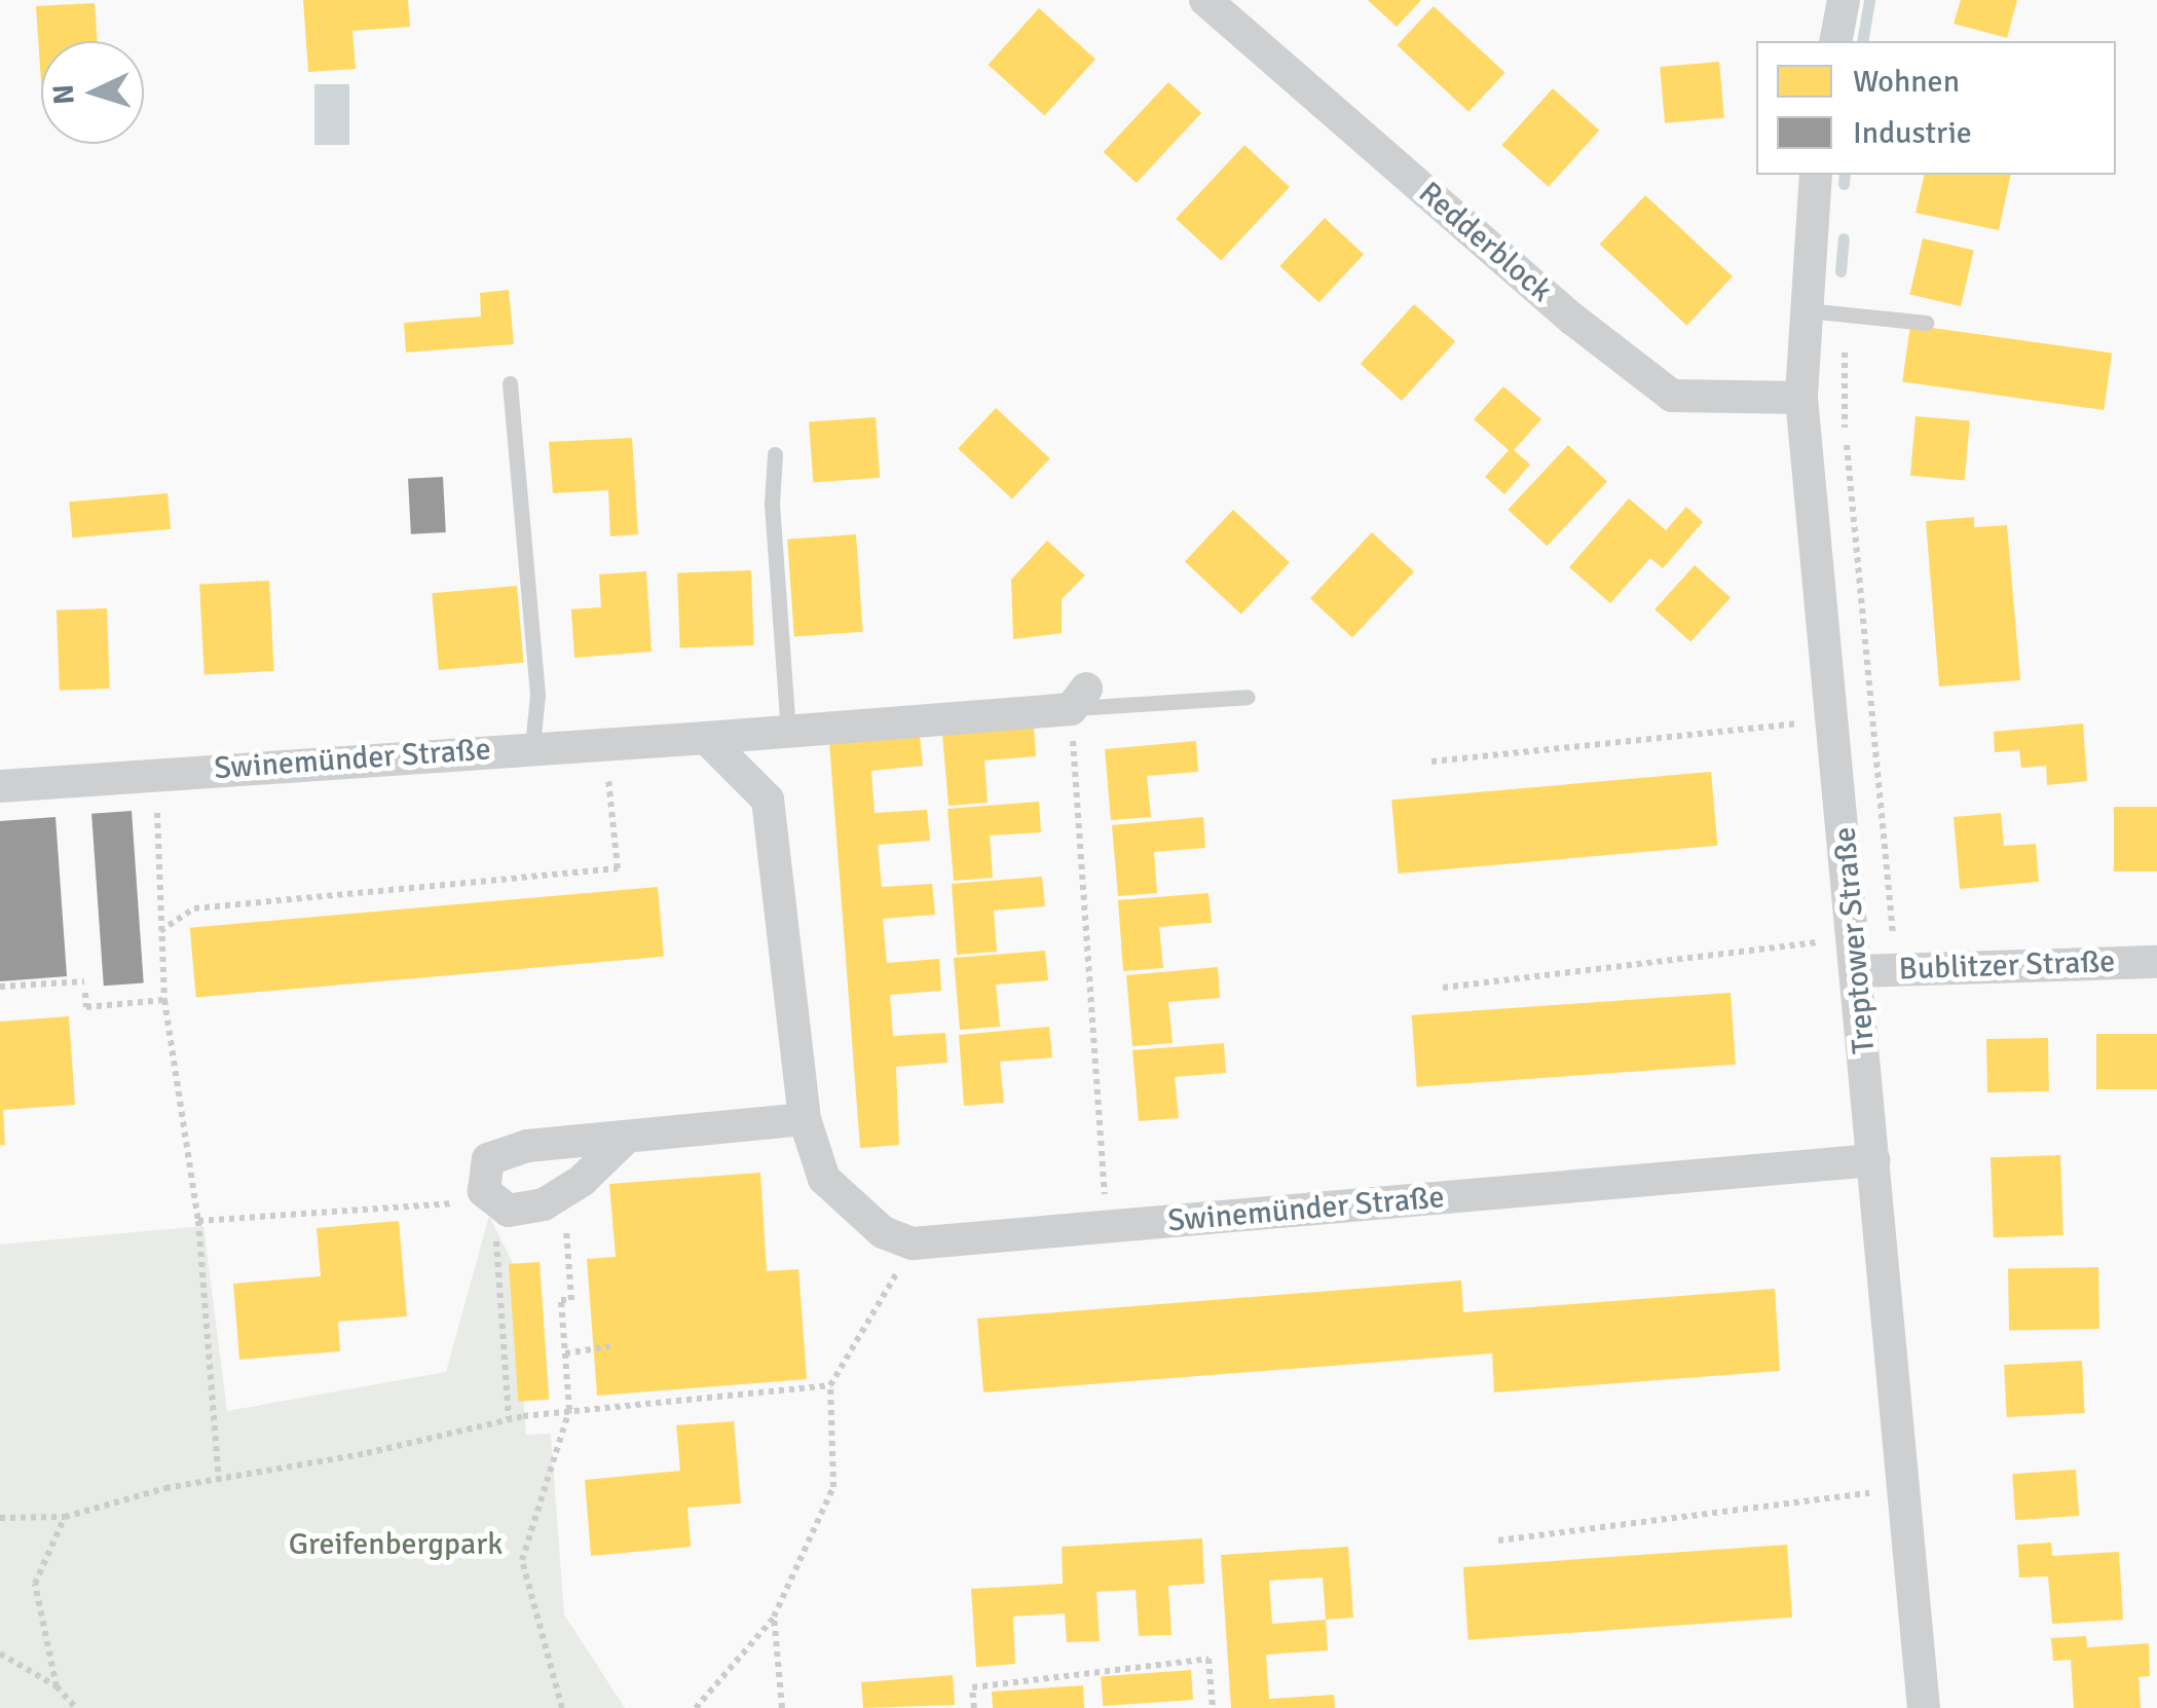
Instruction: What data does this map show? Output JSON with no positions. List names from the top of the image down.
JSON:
{
  "streets": {
    "street": [
      "Redderblock",
      "Swinemünder Straße",
      "Treptower Straße",
      "Bublitzer Straße"
    ]
  },
  "crossings": [
    ["Redderblock", "Treptower Straße"],
    ["Swinemünder Straße", "Treptower Straße"],
    ["Treptower Straße", "Bublitzer Straße"]
  ],
  "parks": ["Greifenbergpark"],
  "legend": ["Wohnen", "Industrie"],
  "north": "left"
}
